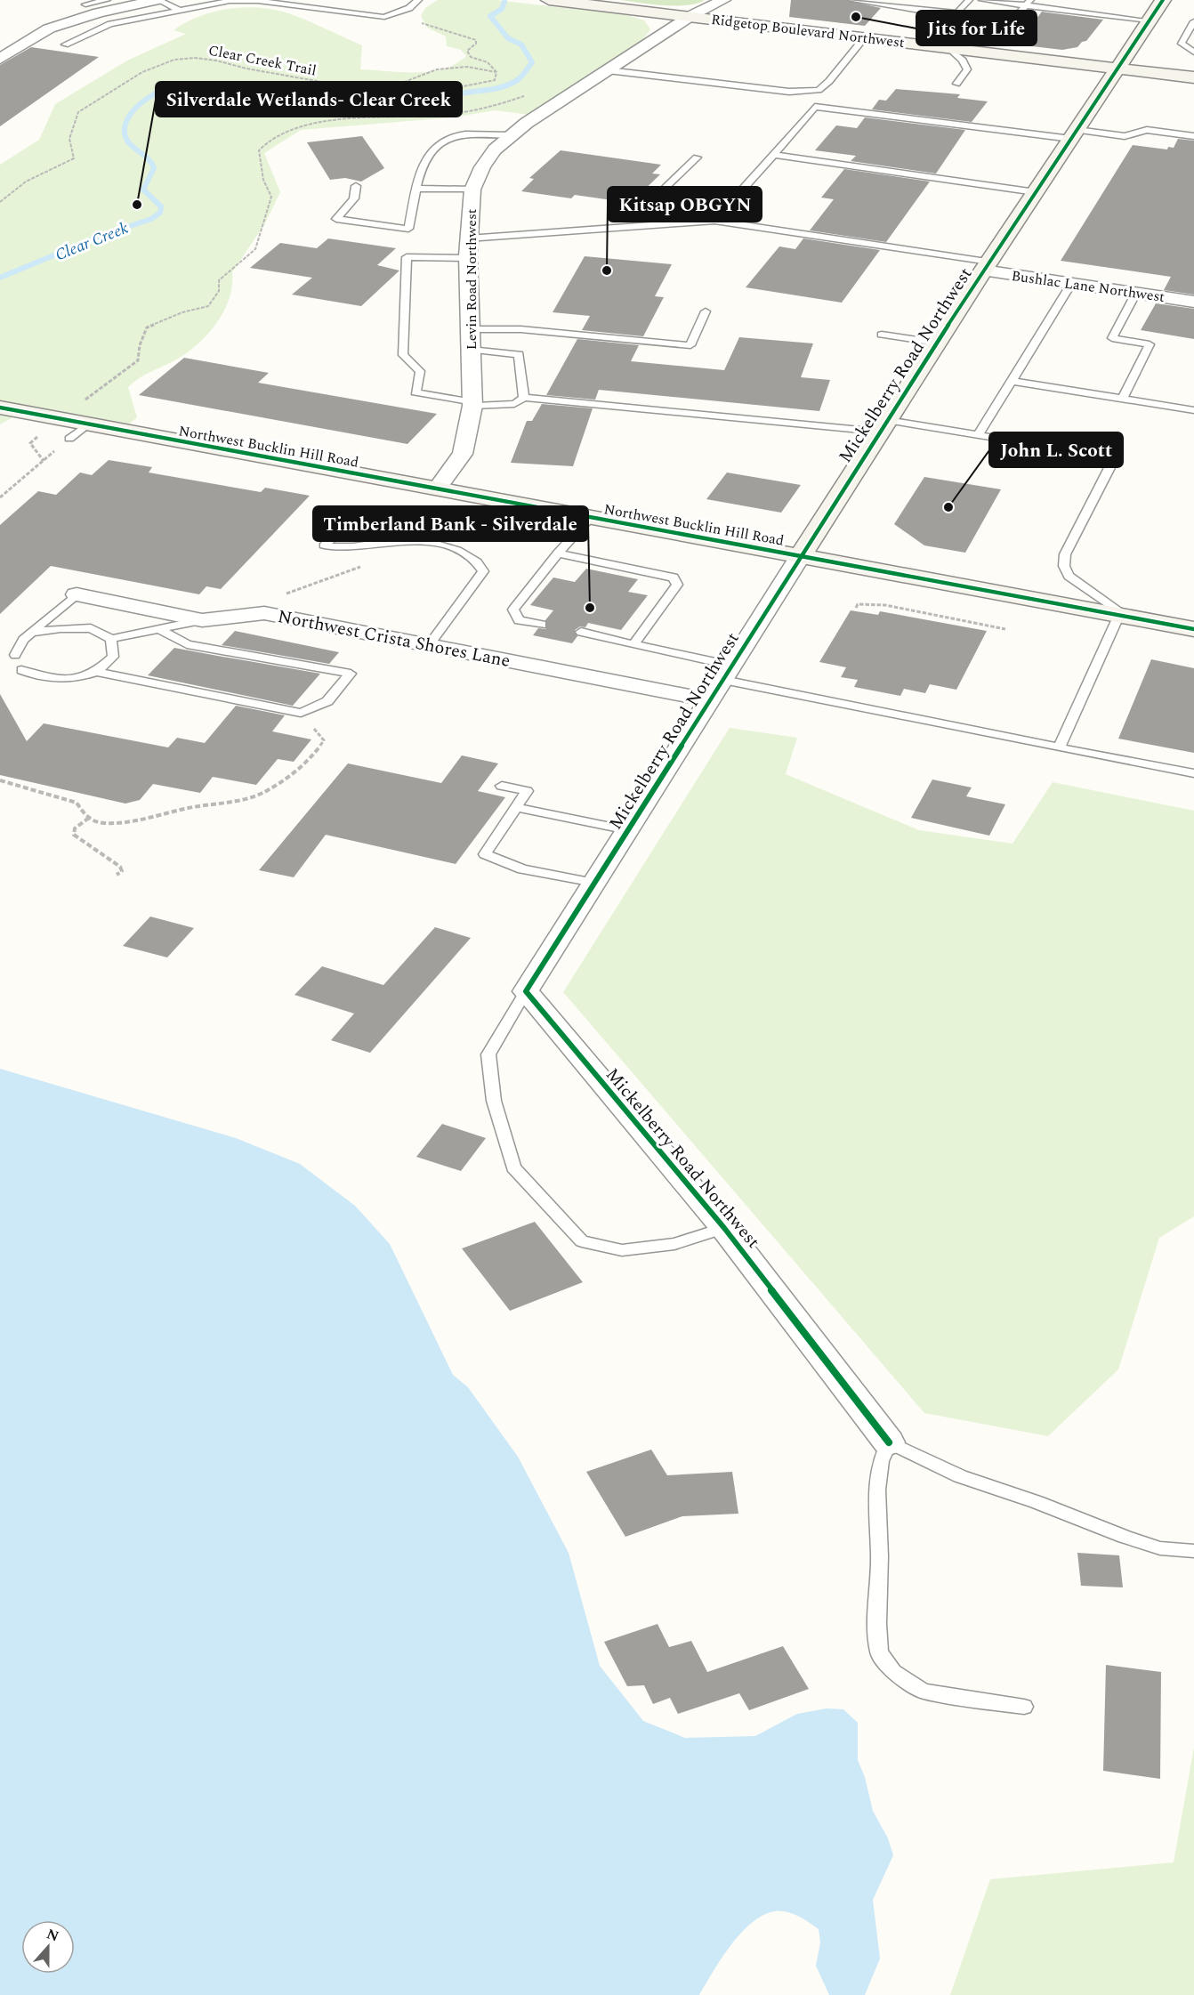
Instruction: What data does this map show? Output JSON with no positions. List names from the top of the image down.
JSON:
{
  "streets": {
    "main road": ["Ridgetop Boulevard Northwest", "Mickelberry Road Northwest", "Northwest Bucklin Hill Road"],
    "street": ["Levin Road Northwest", "Bushlac Lane Northwest", "Northwest Crista Shores Lane"],
    "path": ["Clear Creek Trail"]
  },
  "crossings": [
    ["Ridgetop Boulevard Northwest", "Levin Road Northwest"],
    ["Ridgetop Boulevard Northwest", "Mickelberry Road Northwest"],
    ["Levin Road Northwest", "Northwest Bucklin Hill Road"],
    ["Bushlac Lane Northwest", "Mickelberry Road Northwest"],
    ["Mickelberry Road Northwest", "Northwest Bucklin Hill Road"],
    ["Mickelberry Road Northwest", "Northwest Crista Shores Lane"]
  ],
  "water": ["Clear Creek"],
  "places": [
    "Jits for Life",
    "Silverdale Wetlands- Clear Creek",
    "Kitsap OBGYN",
    "John L. Scott",
    "Timberland Bank - Silverdale"
  ],
  "north": "top"
}
